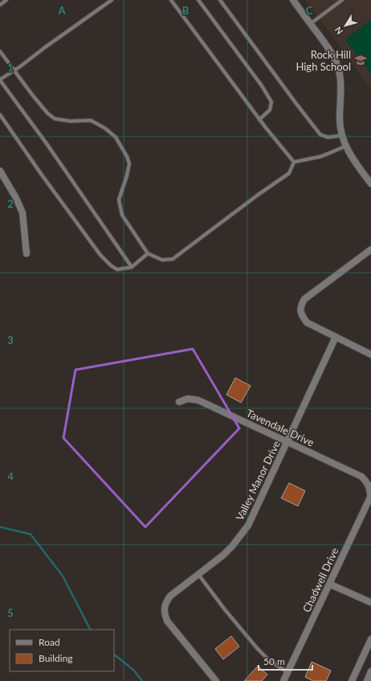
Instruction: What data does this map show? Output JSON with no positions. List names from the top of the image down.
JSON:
{
  "streets": {
    "street": ["Tavendale Drive", "Valley Manor Drive", "Chadwell Drive"]
  },
  "crossings": [
    ["Tavendale Drive", "Valley Manor Drive"],
    ["Tavendale Drive", "Chadwell Drive"]
  ],
  "places": {
    "school or university": ["Rock Hill High School"]
  },
  "legend": ["Road", "Building"],
  "scale_bar": "50 m",
  "north": "bottom left",
  "grid": {
    "columns": ["A", "B", "C"],
    "rows": [
      "1",
      "2",
      "3",
      "4",
      "5"
    ]
  }
}
